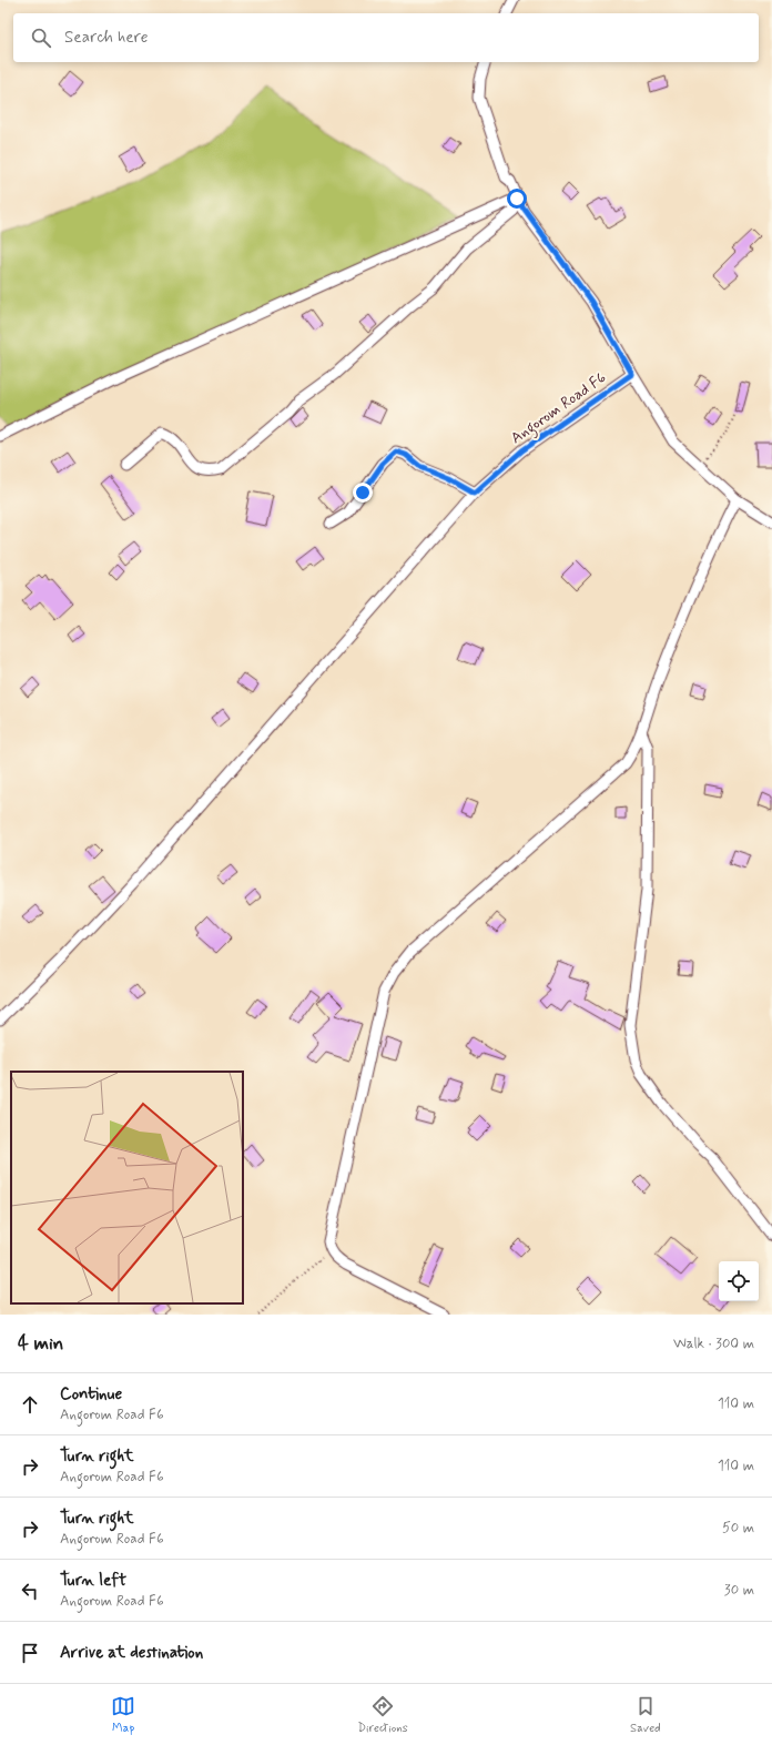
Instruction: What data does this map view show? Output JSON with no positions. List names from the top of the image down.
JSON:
{
  "streets": {
    "street": ["Angorom Road F6"]
  },
  "page": {
    "search": "Search here",
    "heading": ["4 min", "Walk · 300 m"],
    "list": [
      ["Continue", "Angorom Road F6", "110 m"],
      ["Turn right", "Angorom Road F6", "110 m"],
      ["Turn right", "Angorom Road F6", "50 m"],
      ["Turn left", "Angorom Road F6", "30 m"],
      "Arrive at destination"
    ],
    "nav": ["Map", "Directions", "Saved"]
  }
}
